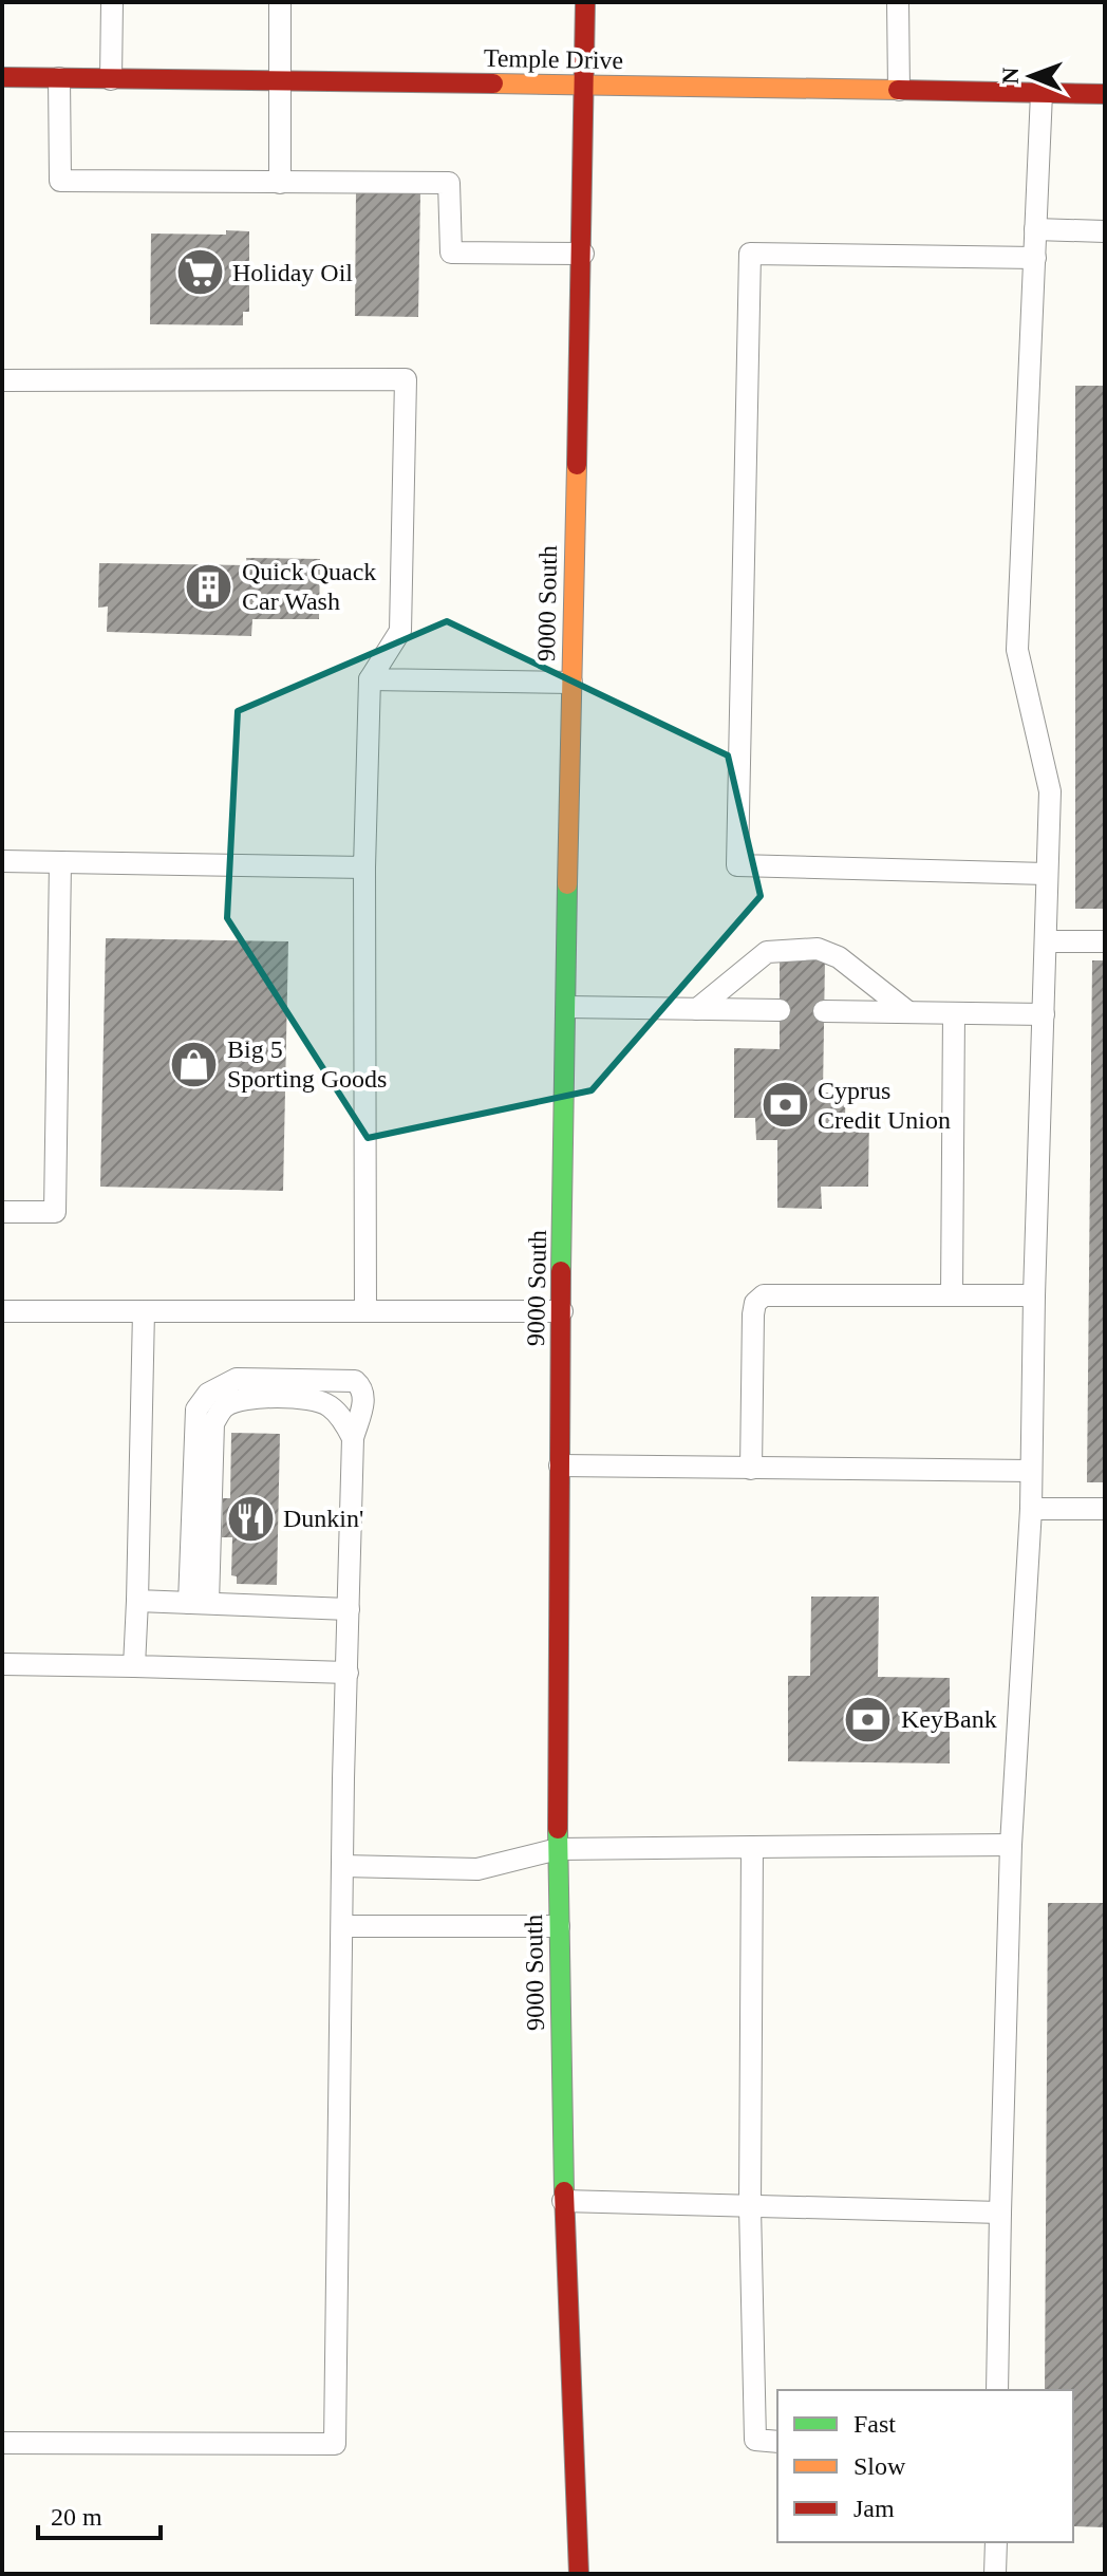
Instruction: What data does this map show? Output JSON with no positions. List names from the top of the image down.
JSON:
{
  "streets": {
    "main road": ["Temple Drive", "9000 South"]
  },
  "crossings": [
    ["Temple Drive", "9000 South"]
  ],
  "places": {
    "supermarket": ["Holiday Oil"],
    "building": ["Quick Quack Car Wash"],
    "shop": ["Big 5 Sporting Goods"],
    "bank": ["Cyprus Credit Union", "KeyBank"],
    "restaurant": ["Dunkin'"]
  },
  "legend": ["Fast", "Slow", "Jam"],
  "scale_bar": "20 m",
  "north": "left"
}
